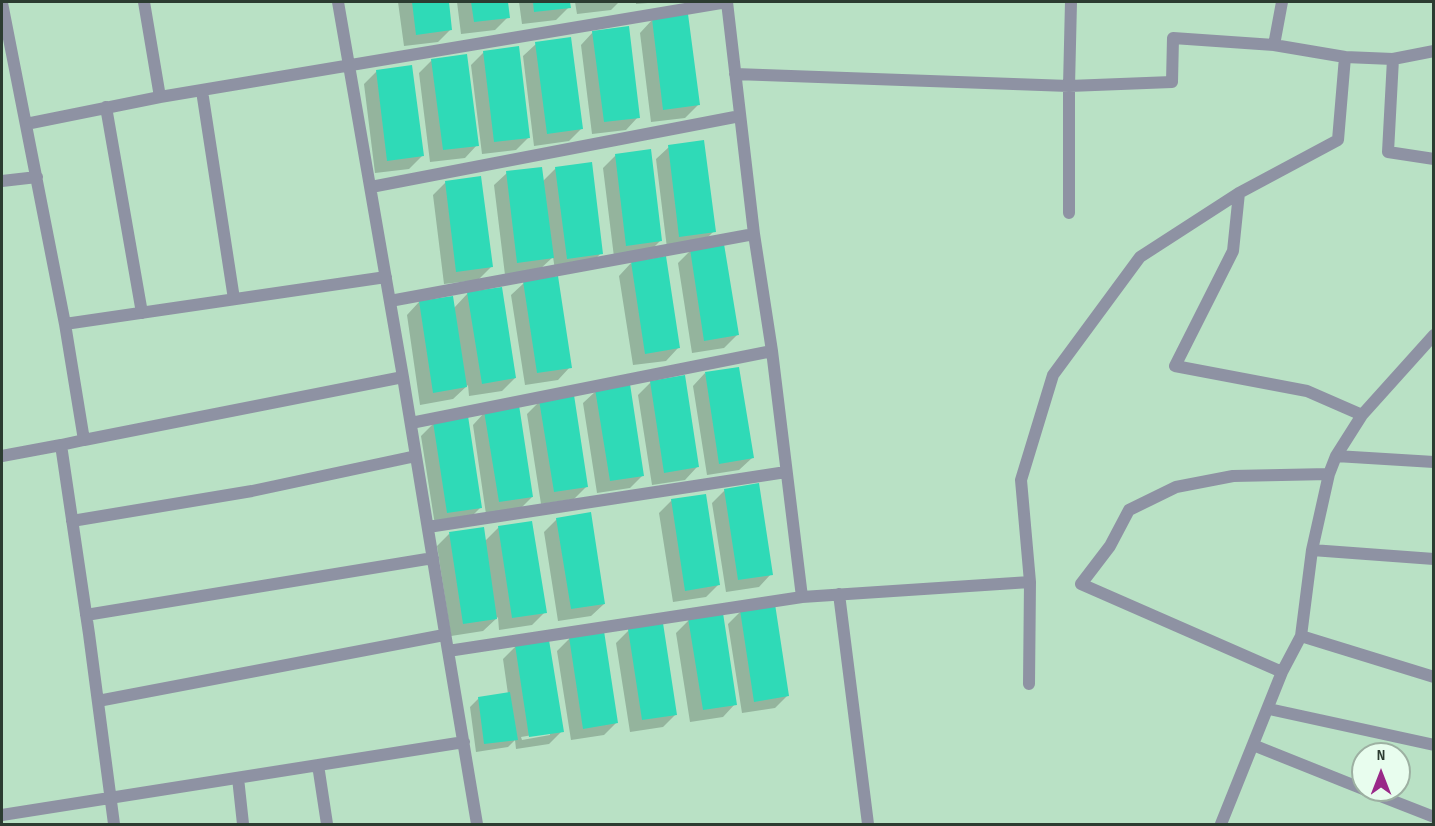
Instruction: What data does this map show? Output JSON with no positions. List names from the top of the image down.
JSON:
{
  "north": "top"
}
